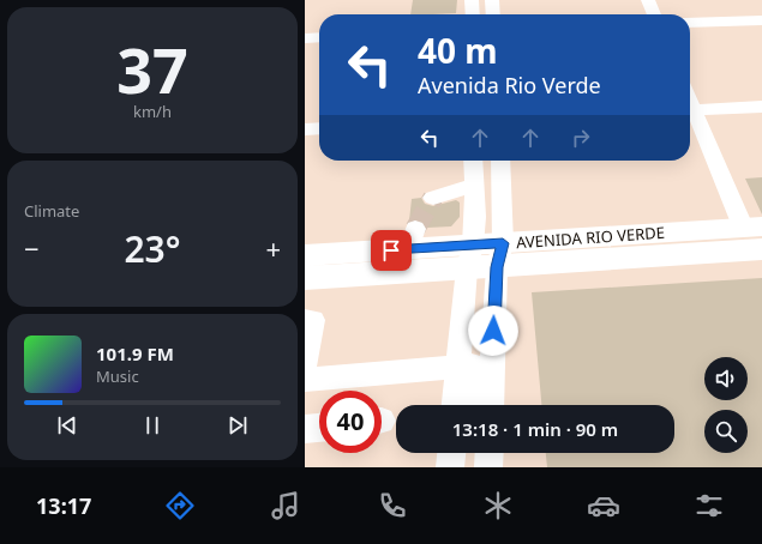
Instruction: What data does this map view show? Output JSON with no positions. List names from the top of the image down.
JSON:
{
  "streets": {
    "main road": ["AVENIDA RIO VERDE"]
  },
  "page": {
    "tile": [
      ["37", "km/h"],
      "Climate"
    ],
    "turn": ["40 m", "Avenida Rio Verde"],
    "heat": ["−", "23°", "+"],
    "song": ["101.9 FM", "Music"],
    "limit": "40",
    "trip": "13:18 · 1 min · 90 m",
    "tabs": "13:17"
  }
}
